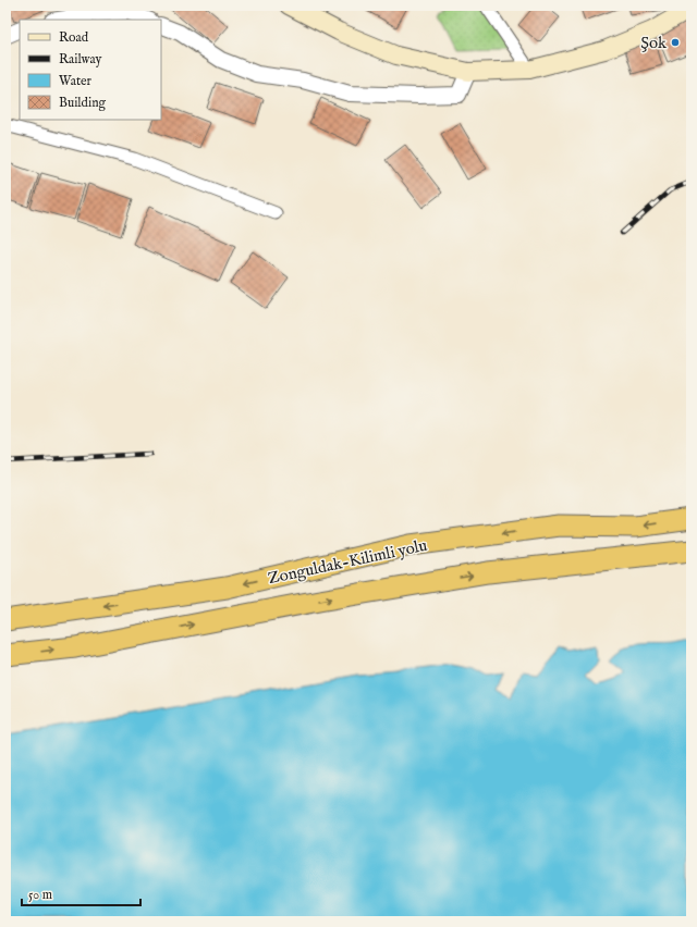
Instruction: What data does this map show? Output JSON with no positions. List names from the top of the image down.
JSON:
{
  "streets": {
    "highway": ["Zonguldak-Kilimli yolu"]
  },
  "places": ["Şok"],
  "legend": [
    "Road",
    "Railway",
    "Water",
    "Building"
  ],
  "scale_bar": "50 m"
}
